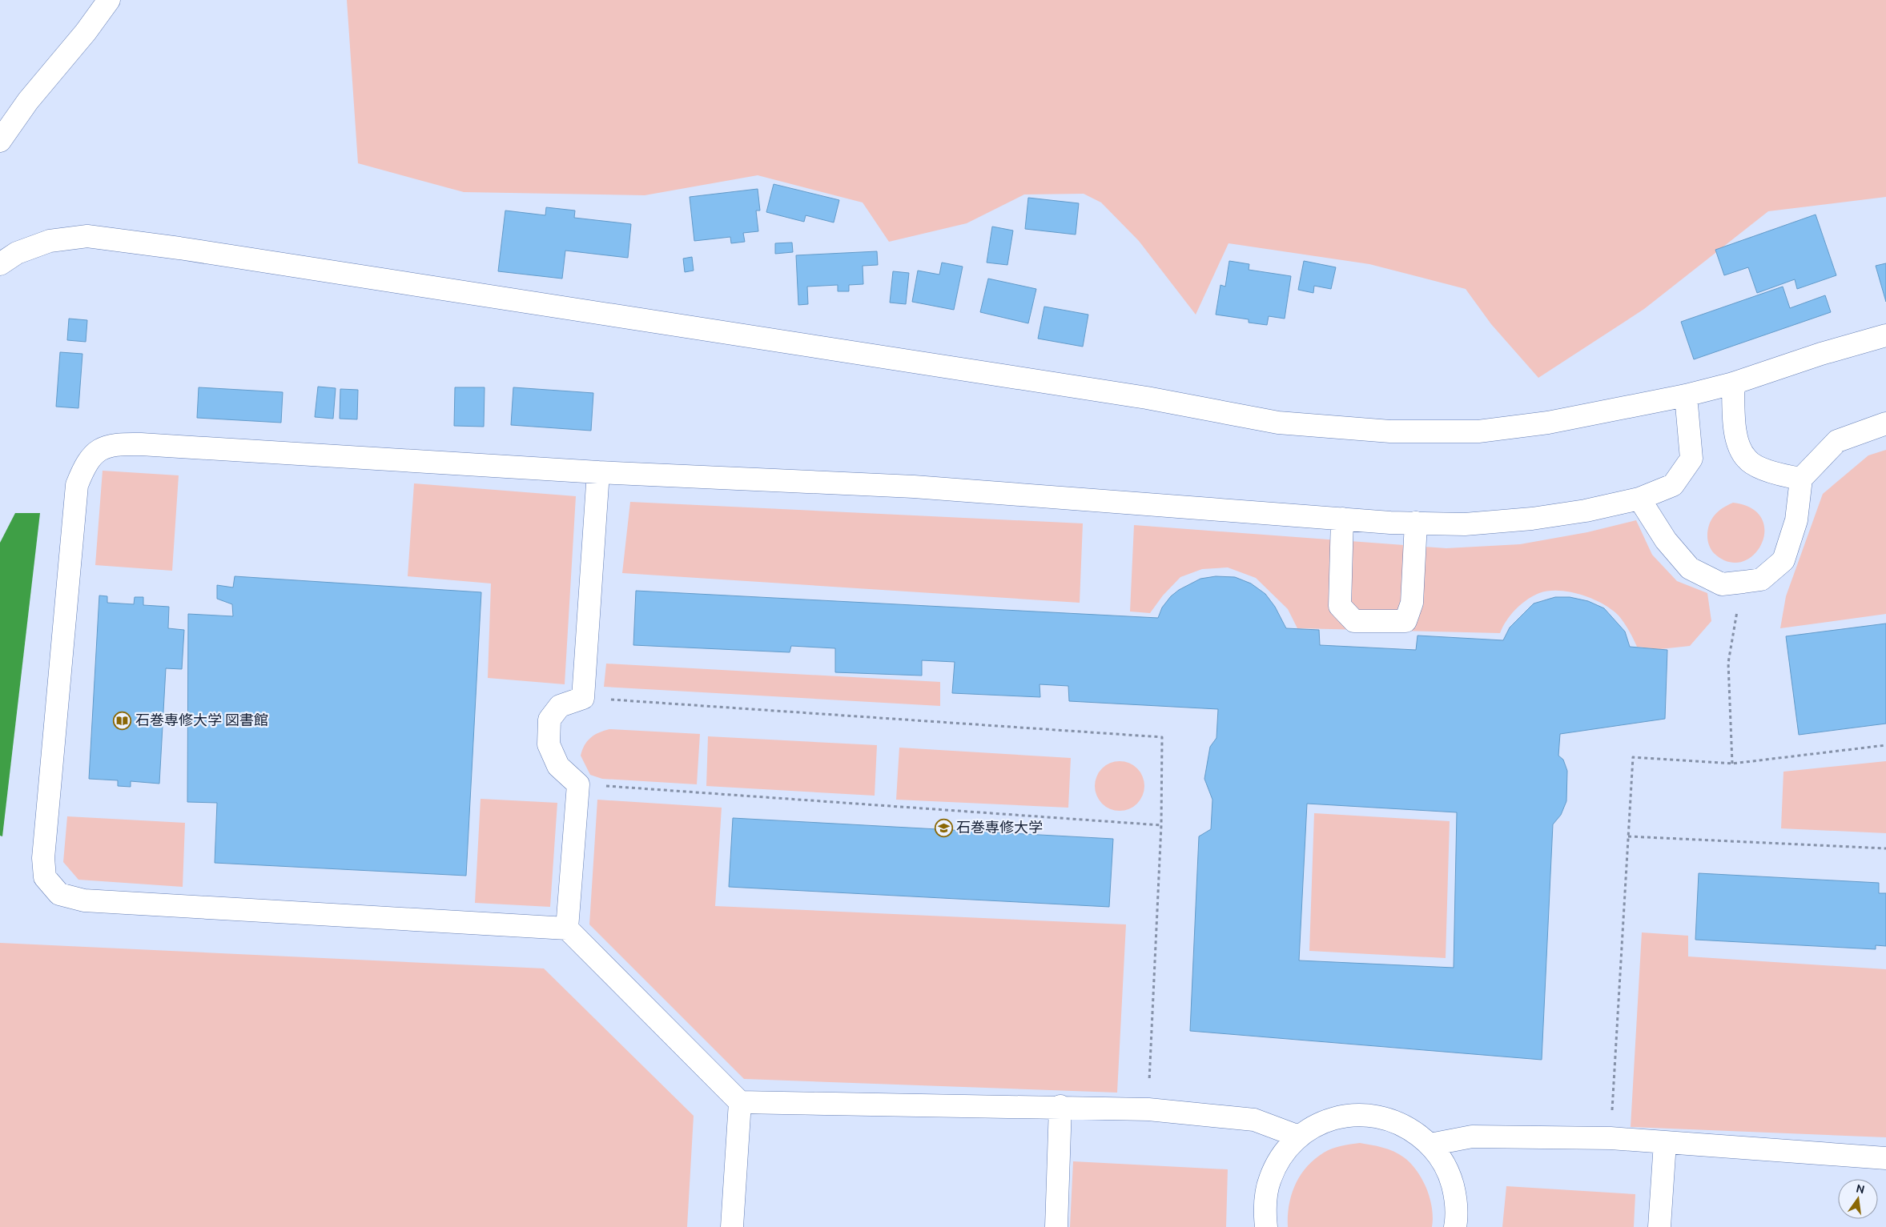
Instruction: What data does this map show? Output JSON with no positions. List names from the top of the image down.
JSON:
{
  "places": {
    "library": ["石巻専修大学 図書館"],
    "school or university": ["石巻専修大学"]
  },
  "north": "top"
}
